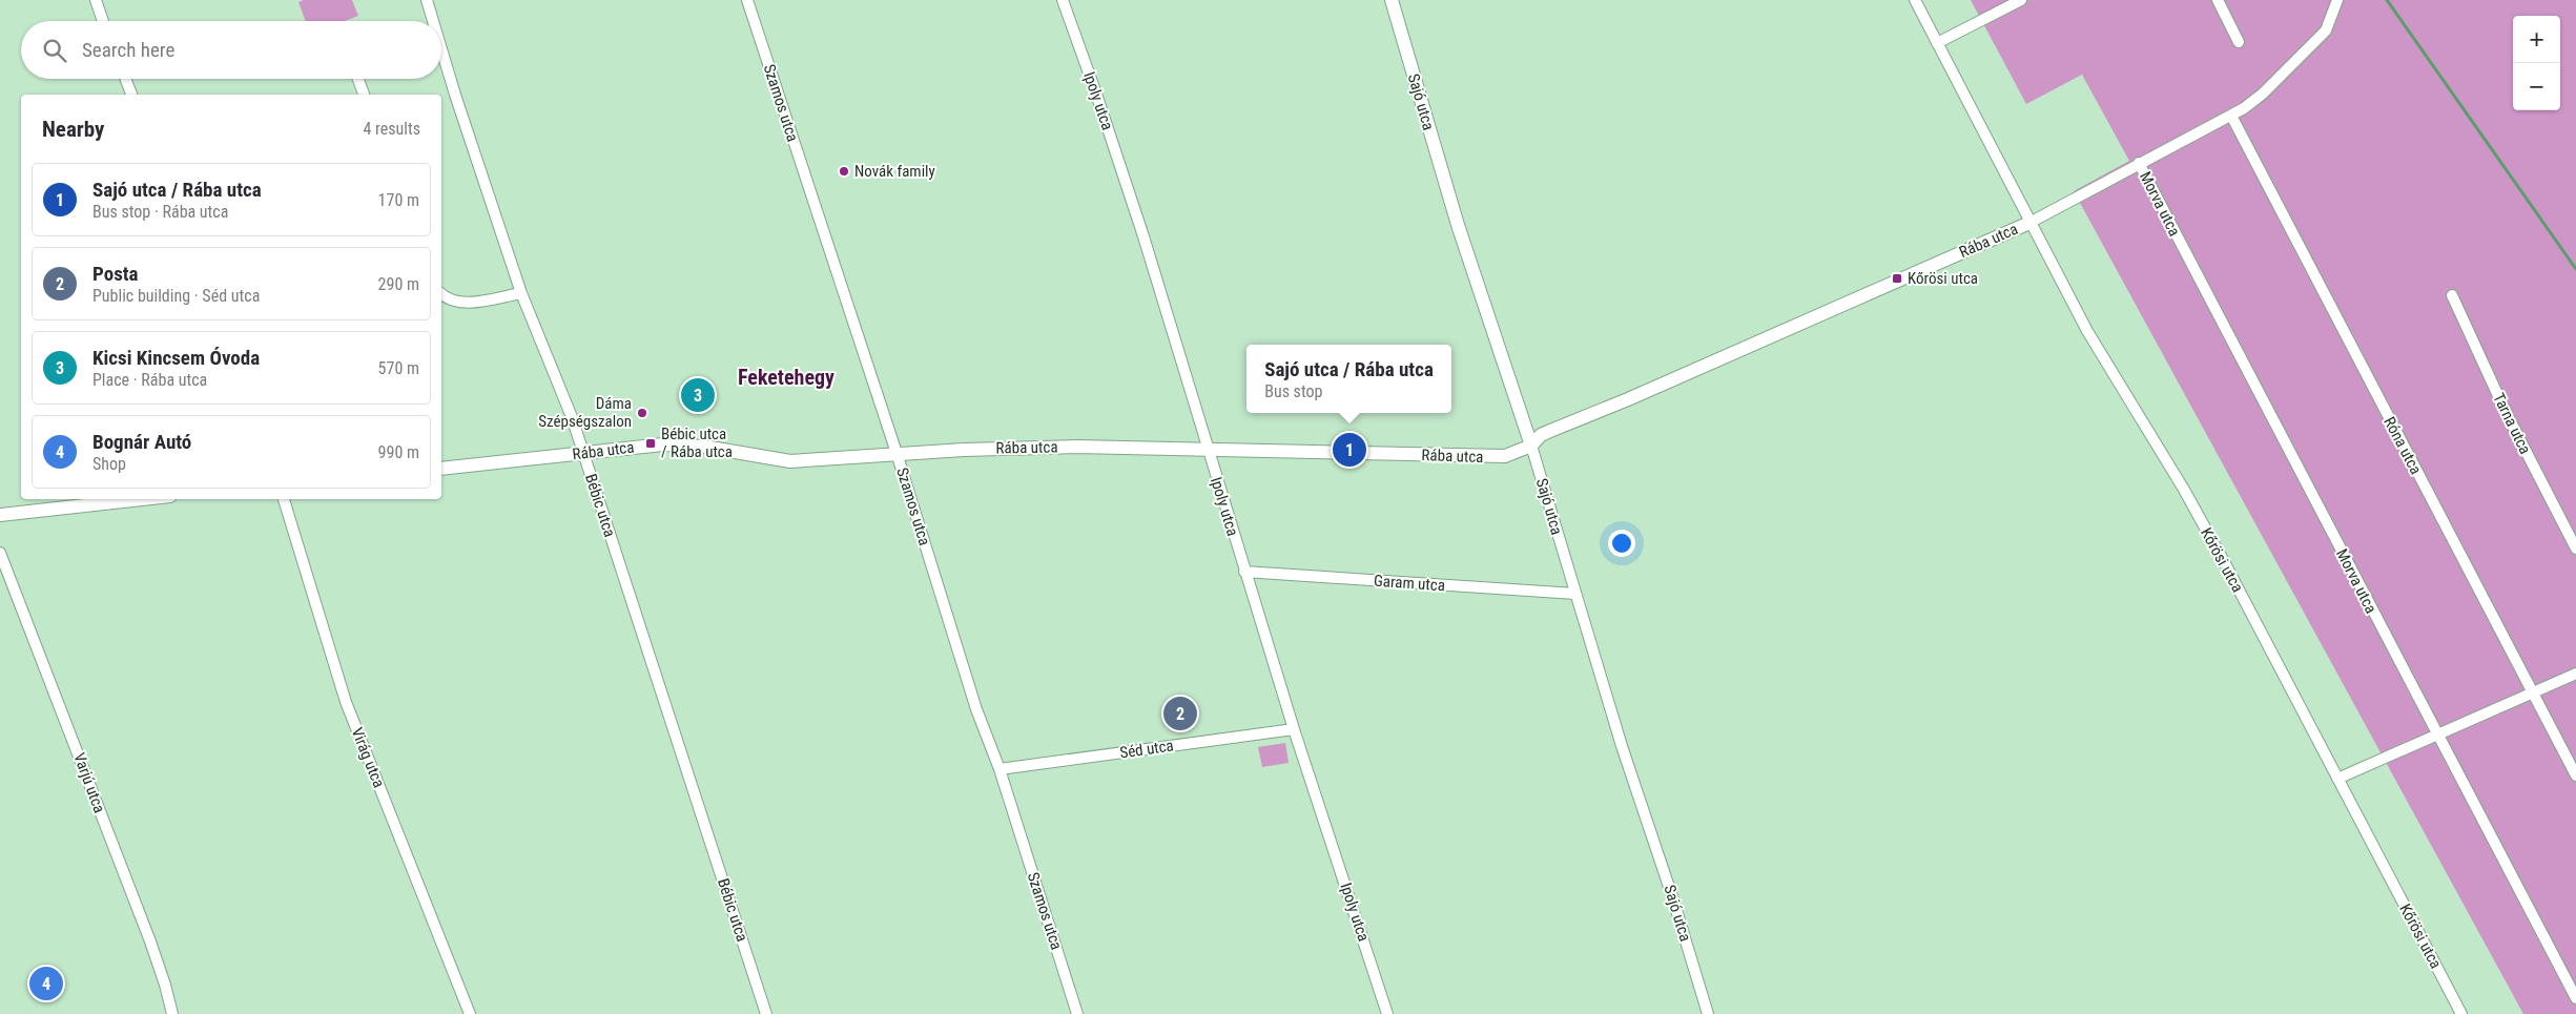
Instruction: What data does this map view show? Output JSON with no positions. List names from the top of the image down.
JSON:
{
  "streets": {
    "street": [
      "Ipoly utca",
      "Sajó utca",
      "Szamos utca",
      "Morva utca",
      "Rába utca",
      "Tarna utca",
      "Róna utca",
      "Bébic utca",
      "Kőrösi utca",
      "Garam utca",
      "Séd utca",
      "Virág utca",
      "Varjú utca"
    ]
  },
  "crossings": [
    ["Ipoly utca", "Rába utca"],
    ["Ipoly utca", "Garam utca"],
    ["Ipoly utca", "Séd utca"],
    ["Sajó utca", "Rába utca"],
    ["Sajó utca", "Garam utca"],
    ["Szamos utca", "Rába utca"],
    ["Szamos utca", "Séd utca"],
    ["Morva utca", "Rába utca"],
    ["Rába utca", "Róna utca"],
    ["Rába utca", "Bébic utca"],
    ["Rába utca", "Kőrösi utca"]
  ],
  "districts": ["Feketehegy"],
  "places": {
    "other": ["Novák family", "Dáma Szépségszalon"],
    "transit": ["Kőrösi utca", "Bébic utca / Rába utca"]
  },
  "page": {
    "map_buttons": ["+", "−"],
    "search": "Search here",
    "heading": ["Nearby", "4 results"],
    "list": [
      {
        "mark": "1",
        "name": "Sajó utca / Rába utca",
        "note": "Bus stop · Rába utca",
        "value": "170 m"
      },
      {
        "mark": "2",
        "name": "Posta",
        "note": "Public building · Séd utca",
        "value": "290 m"
      },
      {
        "mark": "3",
        "name": "Kicsi Kincsem Óvoda",
        "note": "Place · Rába utca",
        "value": "570 m"
      },
      {
        "mark": "4",
        "name": "Bognár Autó",
        "note": "Shop",
        "value": "990 m"
      }
    ],
    "popup": ["Sajó utca / Rába utca", "Bus stop"],
    "pins": [
      "3",
      "1",
      "2",
      "4"
    ]
  }
}
